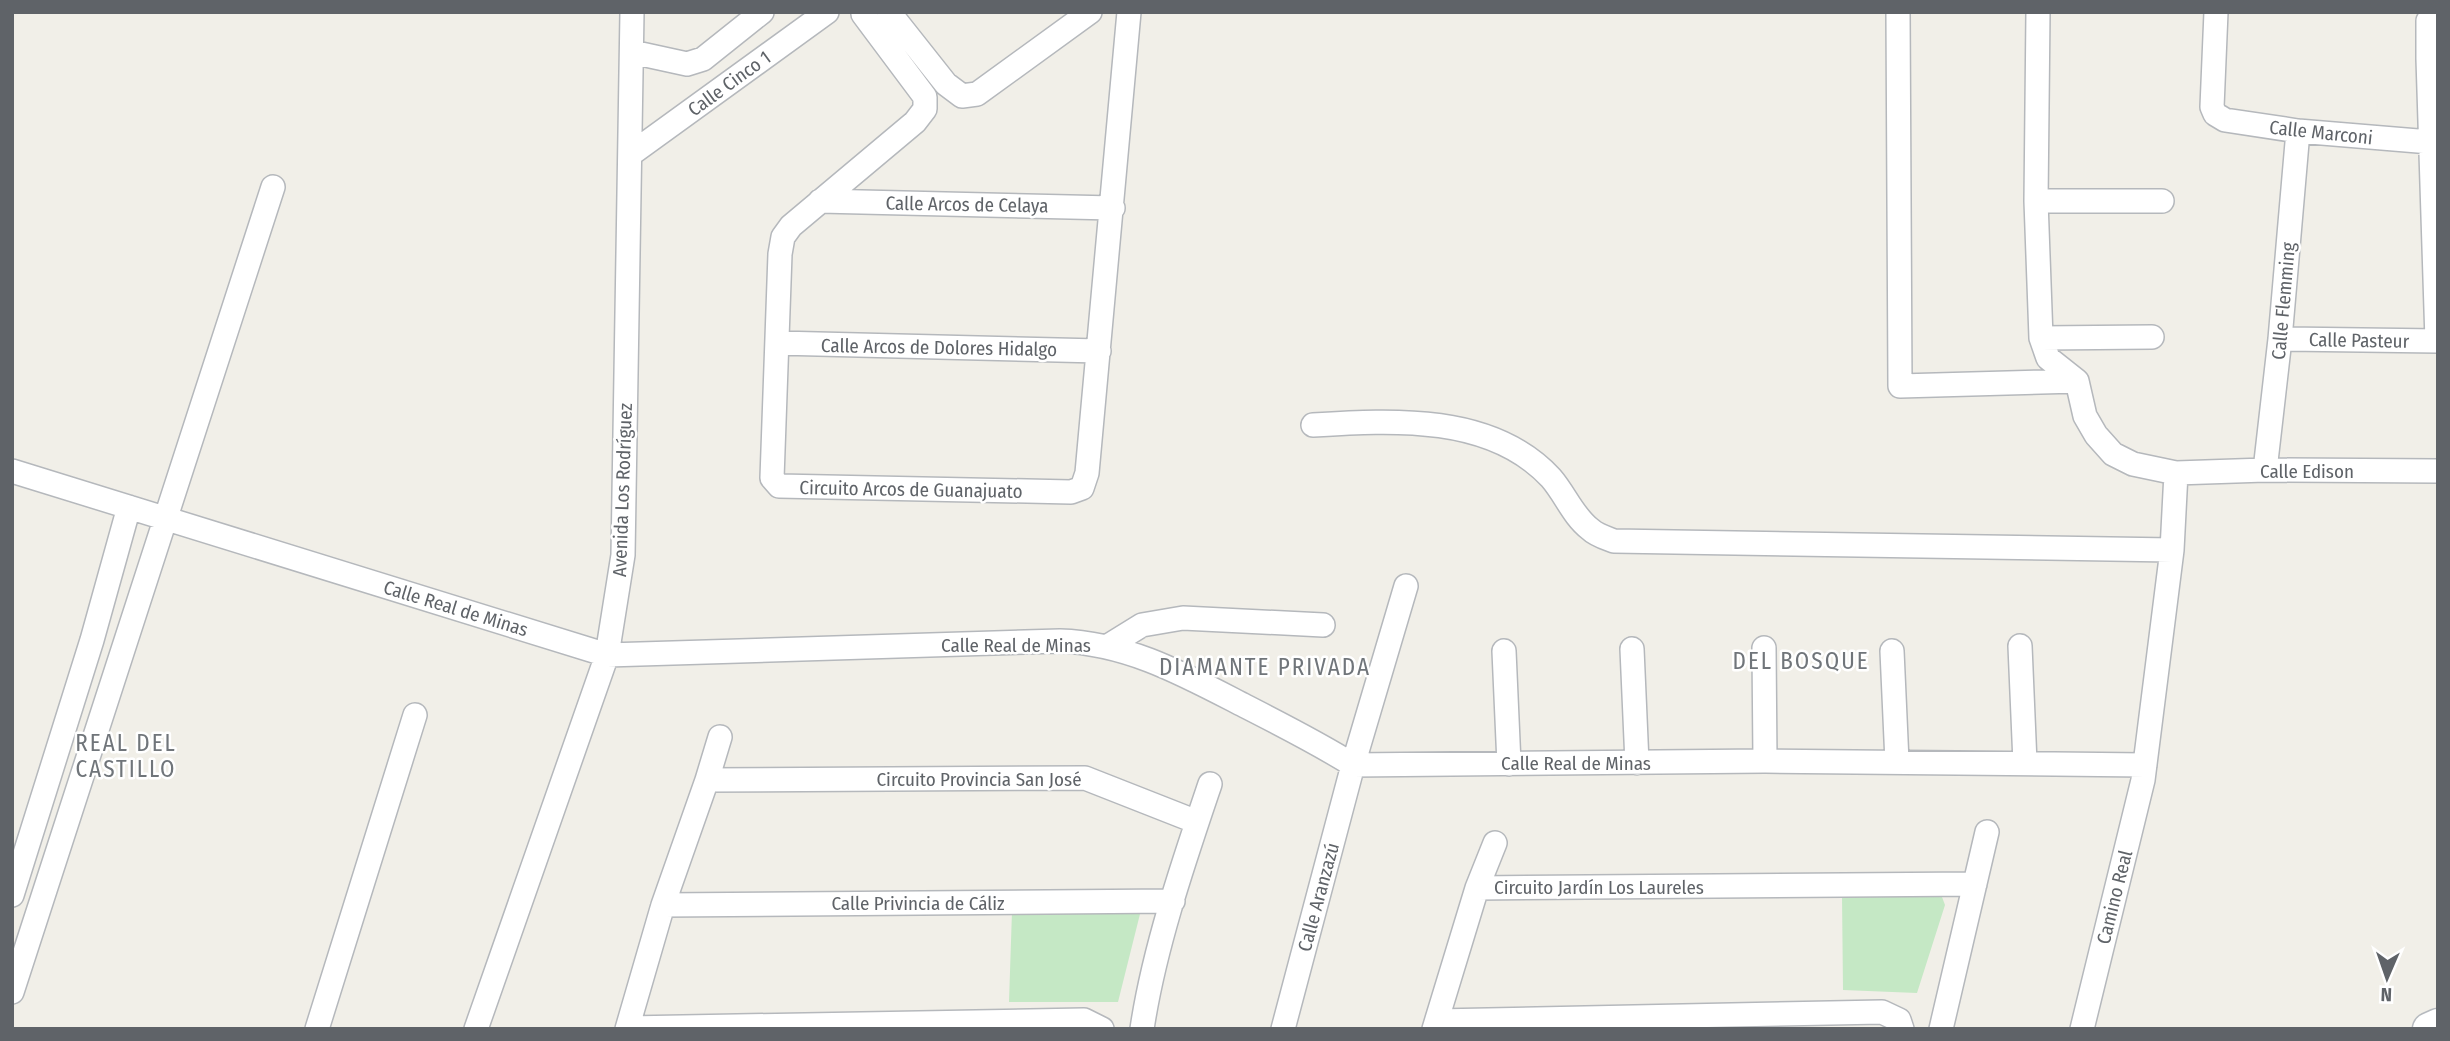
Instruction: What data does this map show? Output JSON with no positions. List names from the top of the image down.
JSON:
{
  "streets": {
    "street": [
      "Calle Cinco 1",
      "Calle Marconi",
      "Calle Arcos de Celaya",
      "Calle Flemming",
      "Calle Pasteur",
      "Calle Arcos de Dolores Hidalgo",
      "Calle Edison",
      "Circuito Arcos de Guanajuato",
      "Avenida Los Rodríguez",
      "Calle Real de Minas",
      "Circuito Provincia San José",
      "Circuito Jardín Los Laureles",
      "Calle Aranzazú",
      "Camino Real",
      "Calle Privincia de Cáliz"
    ]
  },
  "crossings": [
    ["Calle Cinco 1", "Avenida Los Rodríguez"],
    ["Calle Marconi", "Calle Flemming"],
    ["Calle Arcos de Celaya", "Circuito Arcos de Guanajuato"],
    ["Calle Flemming", "Calle Pasteur"],
    ["Calle Flemming", "Calle Edison"],
    ["Calle Arcos de Dolores Hidalgo", "Circuito Arcos de Guanajuato"],
    ["Calle Edison", "Camino Real"],
    ["Avenida Los Rodríguez", "Calle Real de Minas"],
    ["Calle Real de Minas", "Calle Aranzazú"],
    ["Calle Real de Minas", "Camino Real"]
  ],
  "districts": ["DEL BOSQUE", "DIAMANTE PRIVADA", "REAL DEL CASTILLO"],
  "north": "bottom"
}
